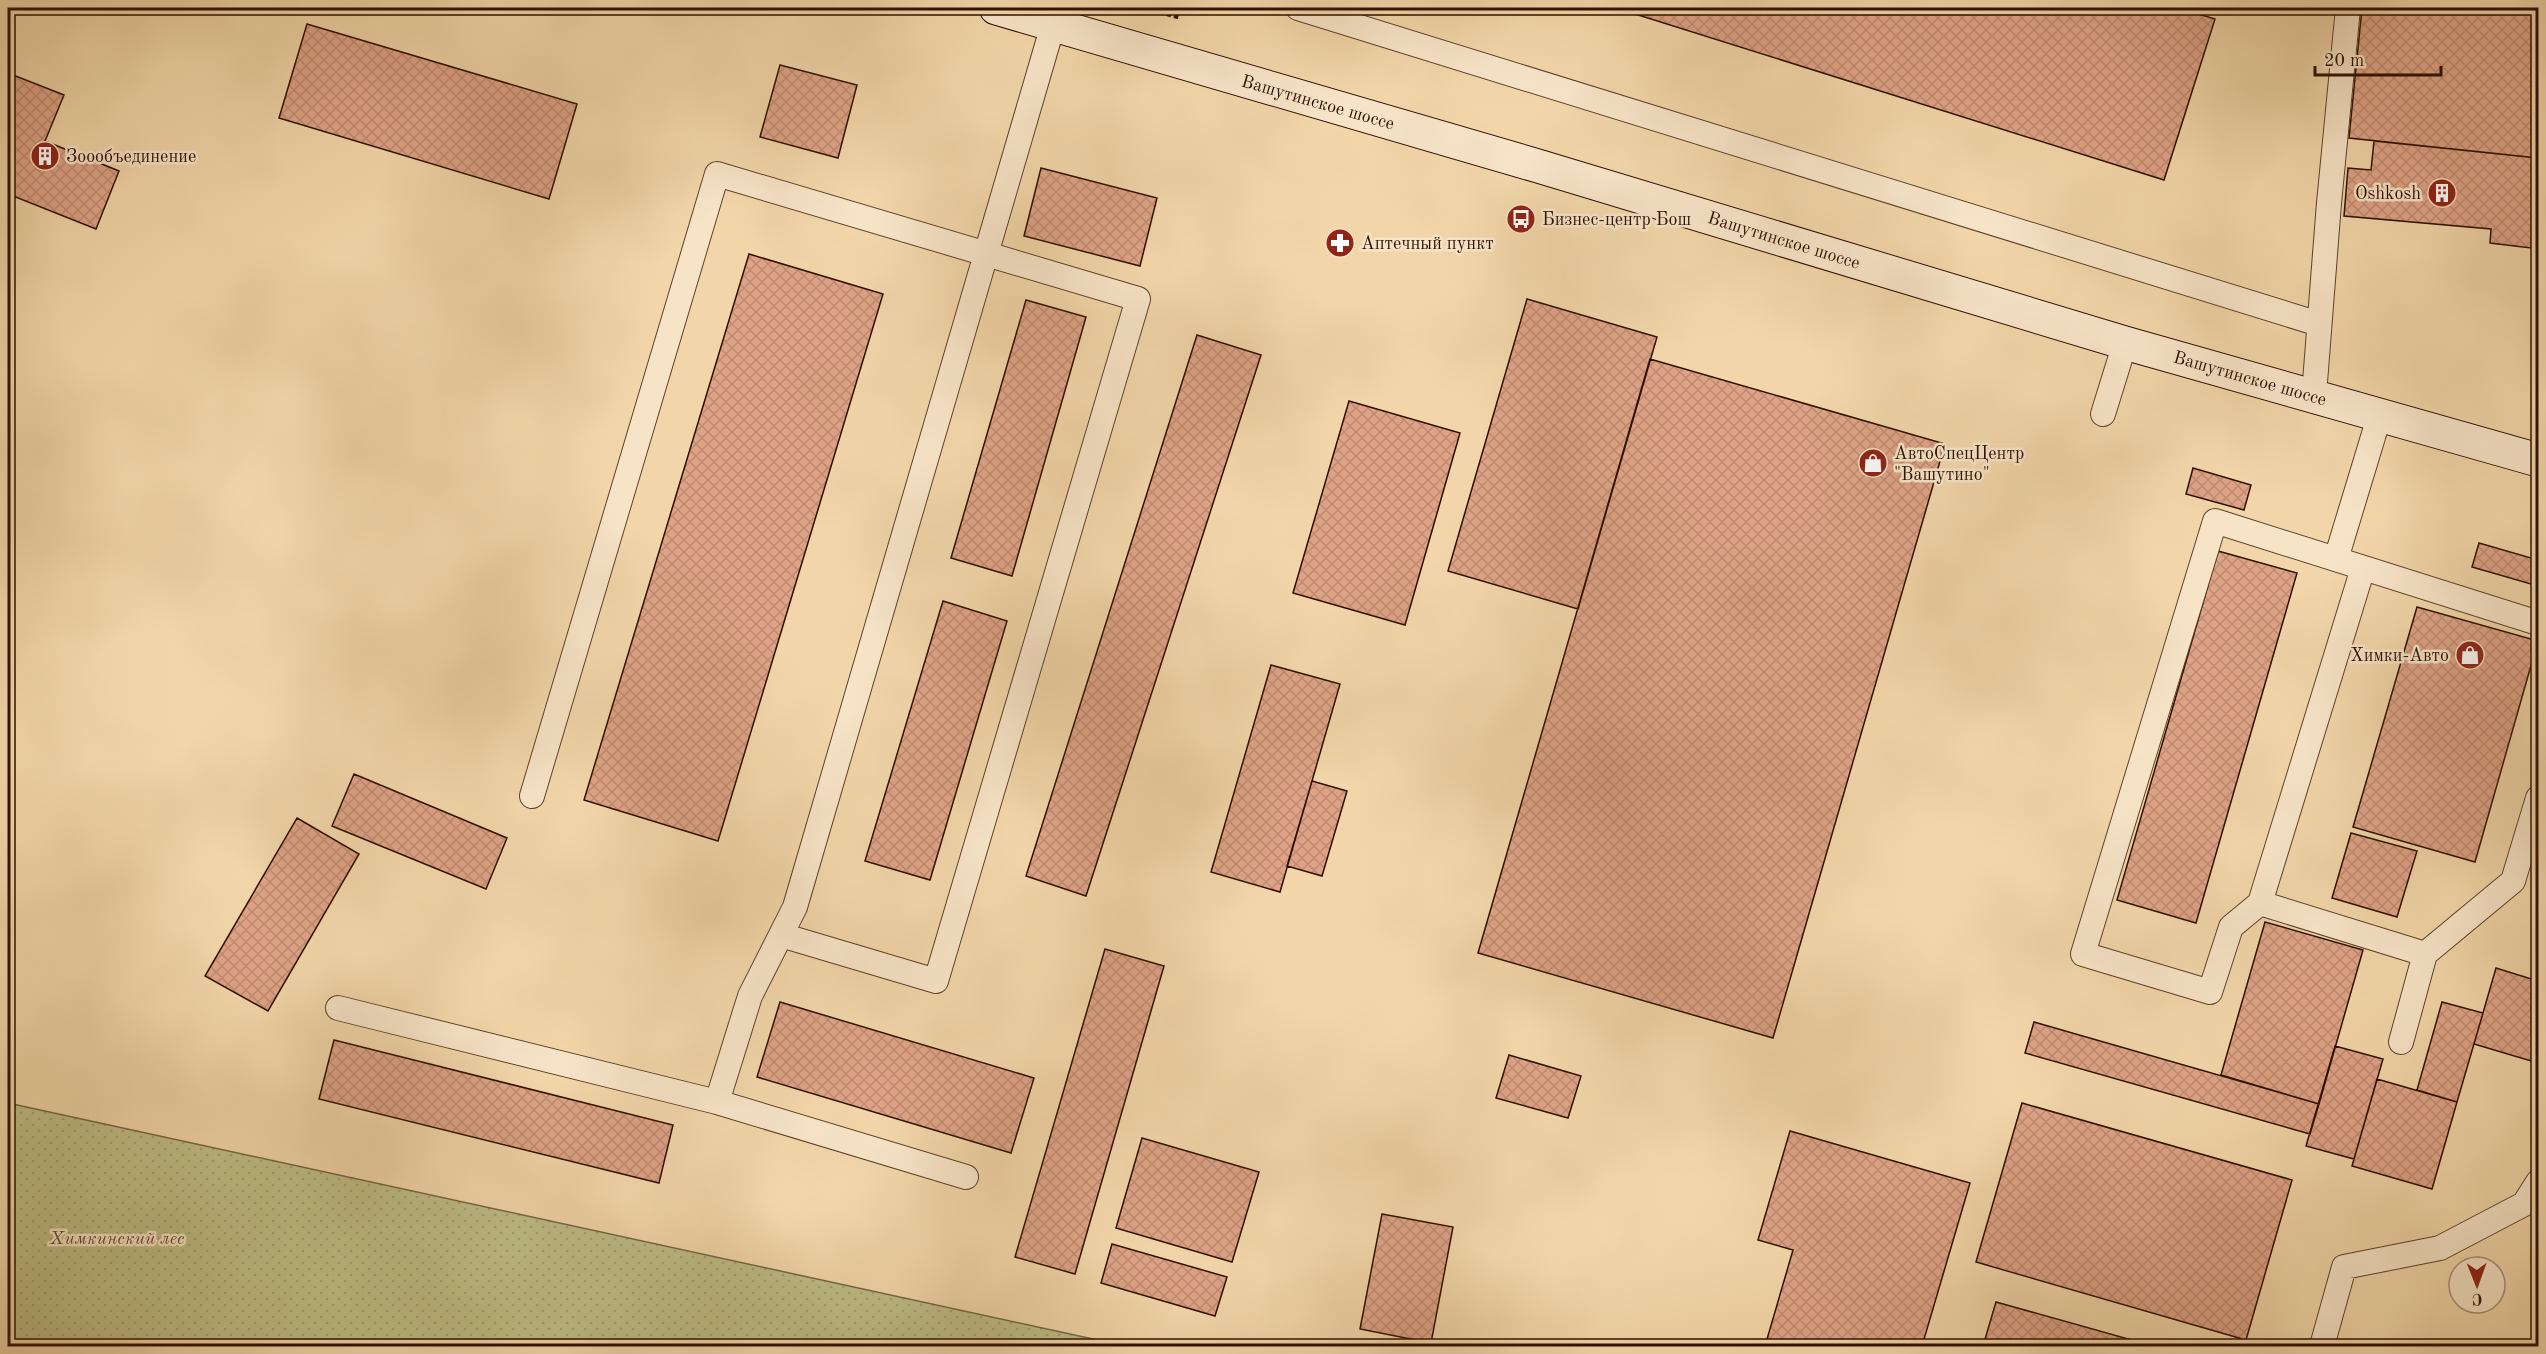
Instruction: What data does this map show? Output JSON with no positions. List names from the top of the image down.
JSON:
{
  "streets": {
    "street": ["Вашутинское шоссе"]
  },
  "parks": ["Химкинский лес"],
  "places": {
    "building": ["Зоообъединение", "Oshkosh"],
    "bus stop": ["Бизнес-центр Бош"],
    "pharmacy": ["Аптечный пункт"],
    "shop": ["АвтоСпецЦентр \"Вашутино\"", "Химки-Авто"]
  },
  "scale_bar": "20 m",
  "north": "bottom"
}
